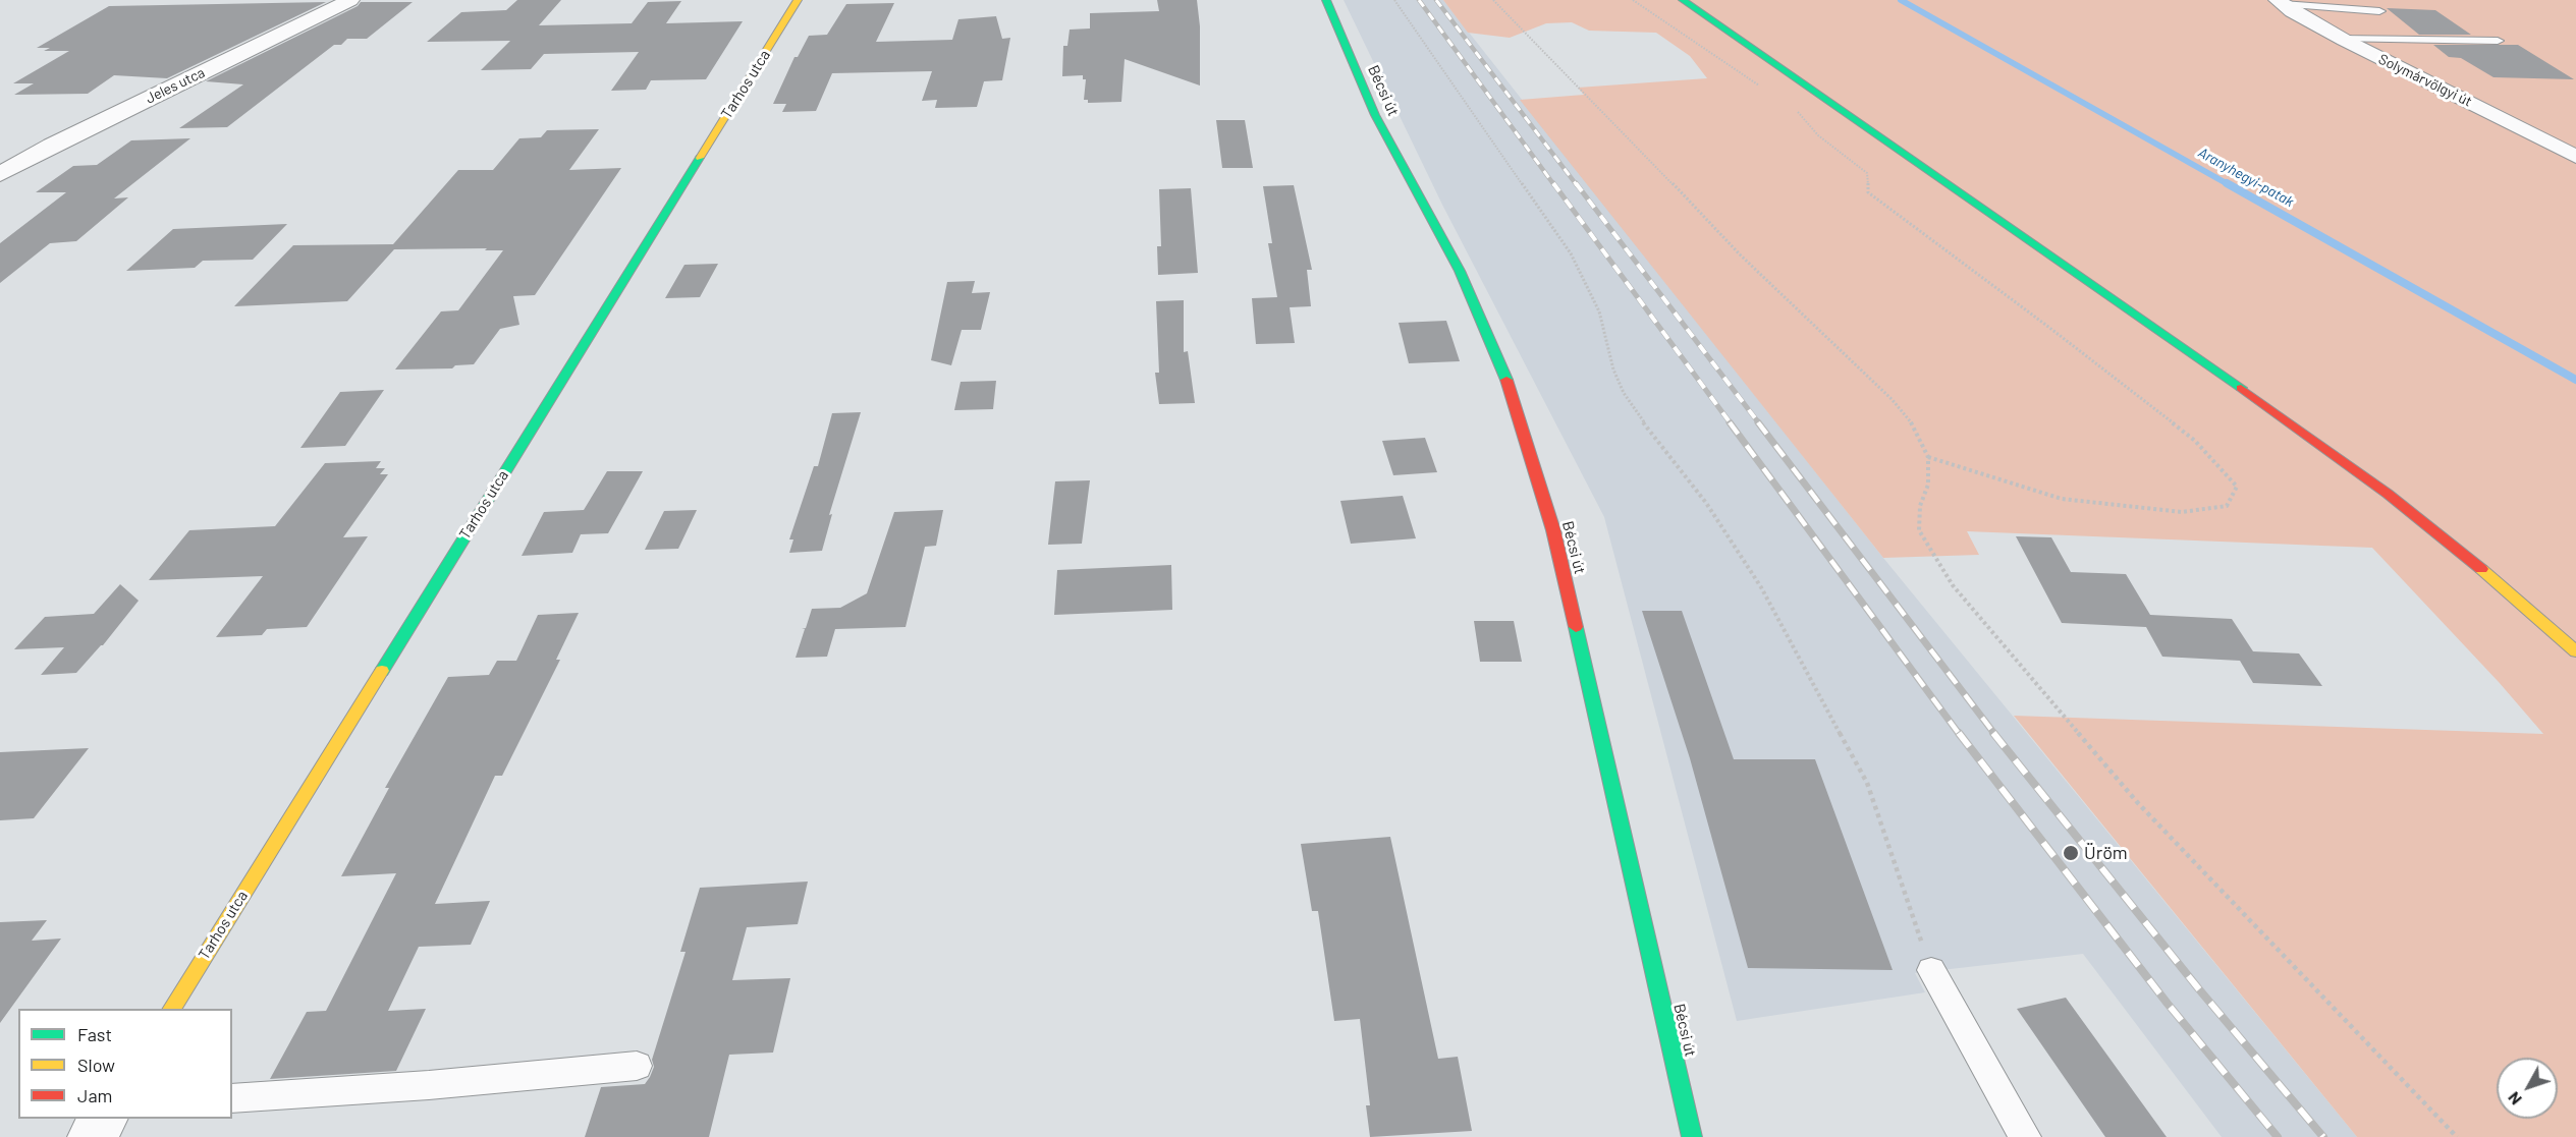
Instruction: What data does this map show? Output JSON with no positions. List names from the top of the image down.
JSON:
{
  "streets": {
    "street": [
      "Solymárvölgyi út",
      "Tarhos utca",
      "Jeles utca",
      "Bécsi út"
    ]
  },
  "water": ["Aranyhegyi-patak"],
  "places": ["Üröm"],
  "legend": ["Fast", "Slow", "Jam"],
  "north": "bottom left"
}
